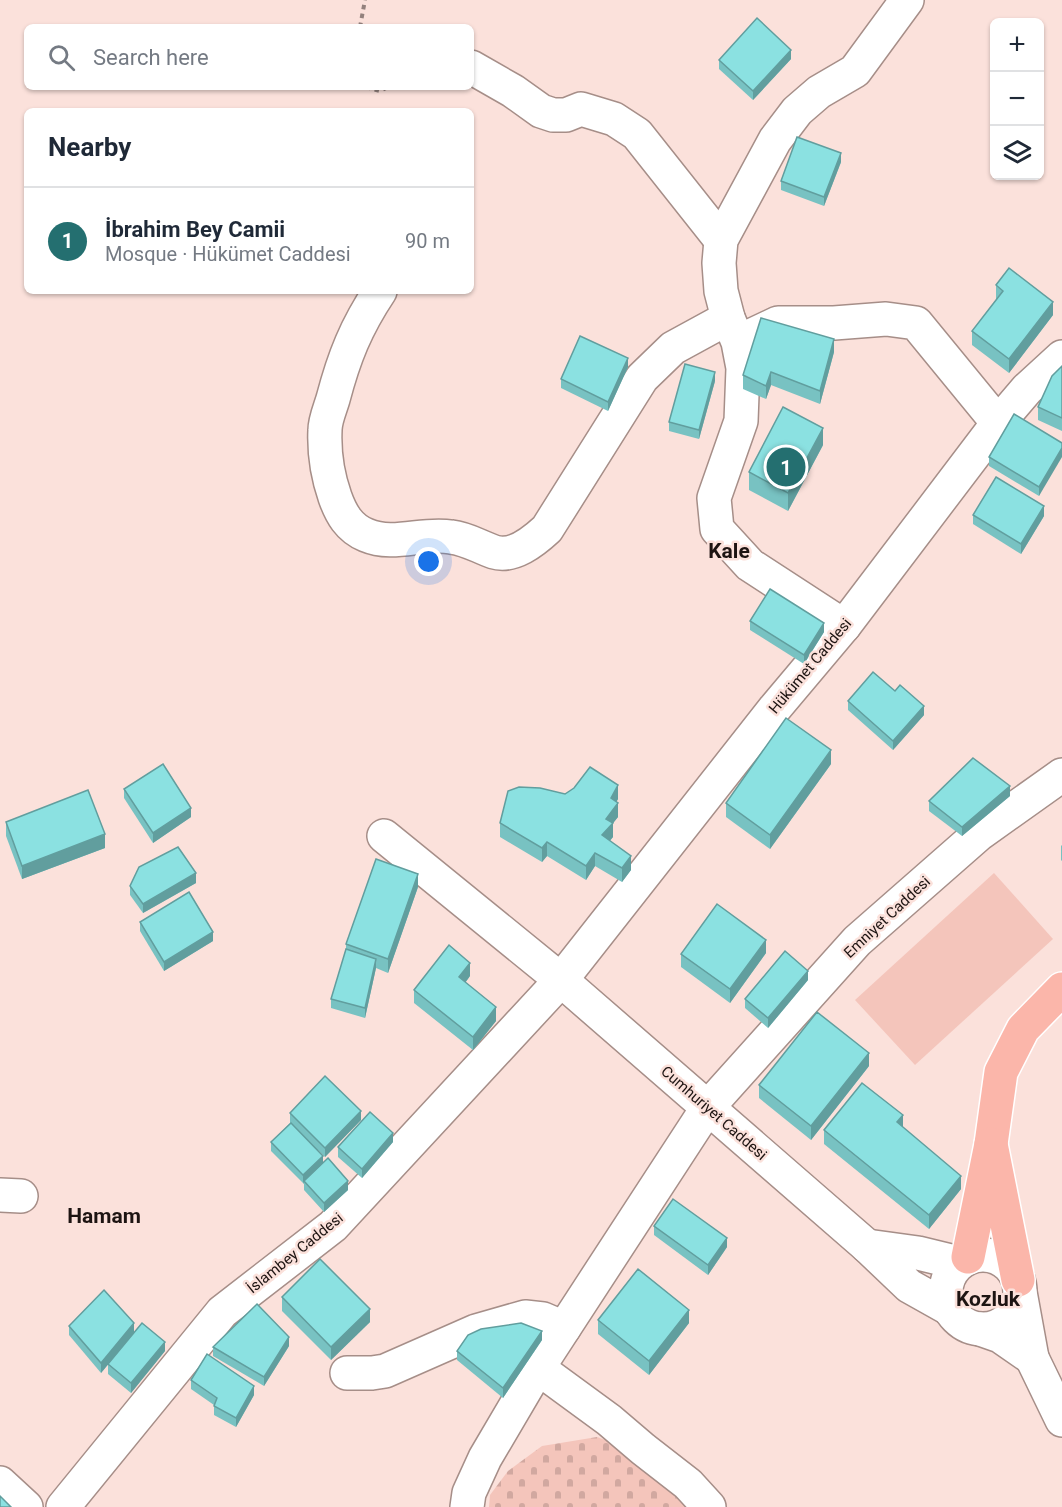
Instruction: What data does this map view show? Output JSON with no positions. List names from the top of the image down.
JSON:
{
  "streets": {
    "street": [
      "Hükümet Caddesi",
      "Emniyet Caddesi",
      "Cumhuriyet Caddesi",
      "İslambey Caddesi"
    ]
  },
  "crossings": [
    ["Hükümet Caddesi", "Cumhuriyet Caddesi"],
    ["Hükümet Caddesi", "İslambey Caddesi"],
    ["Emniyet Caddesi", "Cumhuriyet Caddesi"],
    ["Cumhuriyet Caddesi", "İslambey Caddesi"]
  ],
  "districts": ["Kale", "Hamam", "Kozluk"],
  "page": {
    "map_buttons": ["+", "−"],
    "search": "Search here",
    "heading": "Nearby",
    "list": [
      {
        "mark": "1",
        "name": "İbrahim Bey Camii",
        "note": "Mosque · Hükümet Caddesi",
        "value": "90 m"
      }
    ],
    "pins": "1"
  }
}
